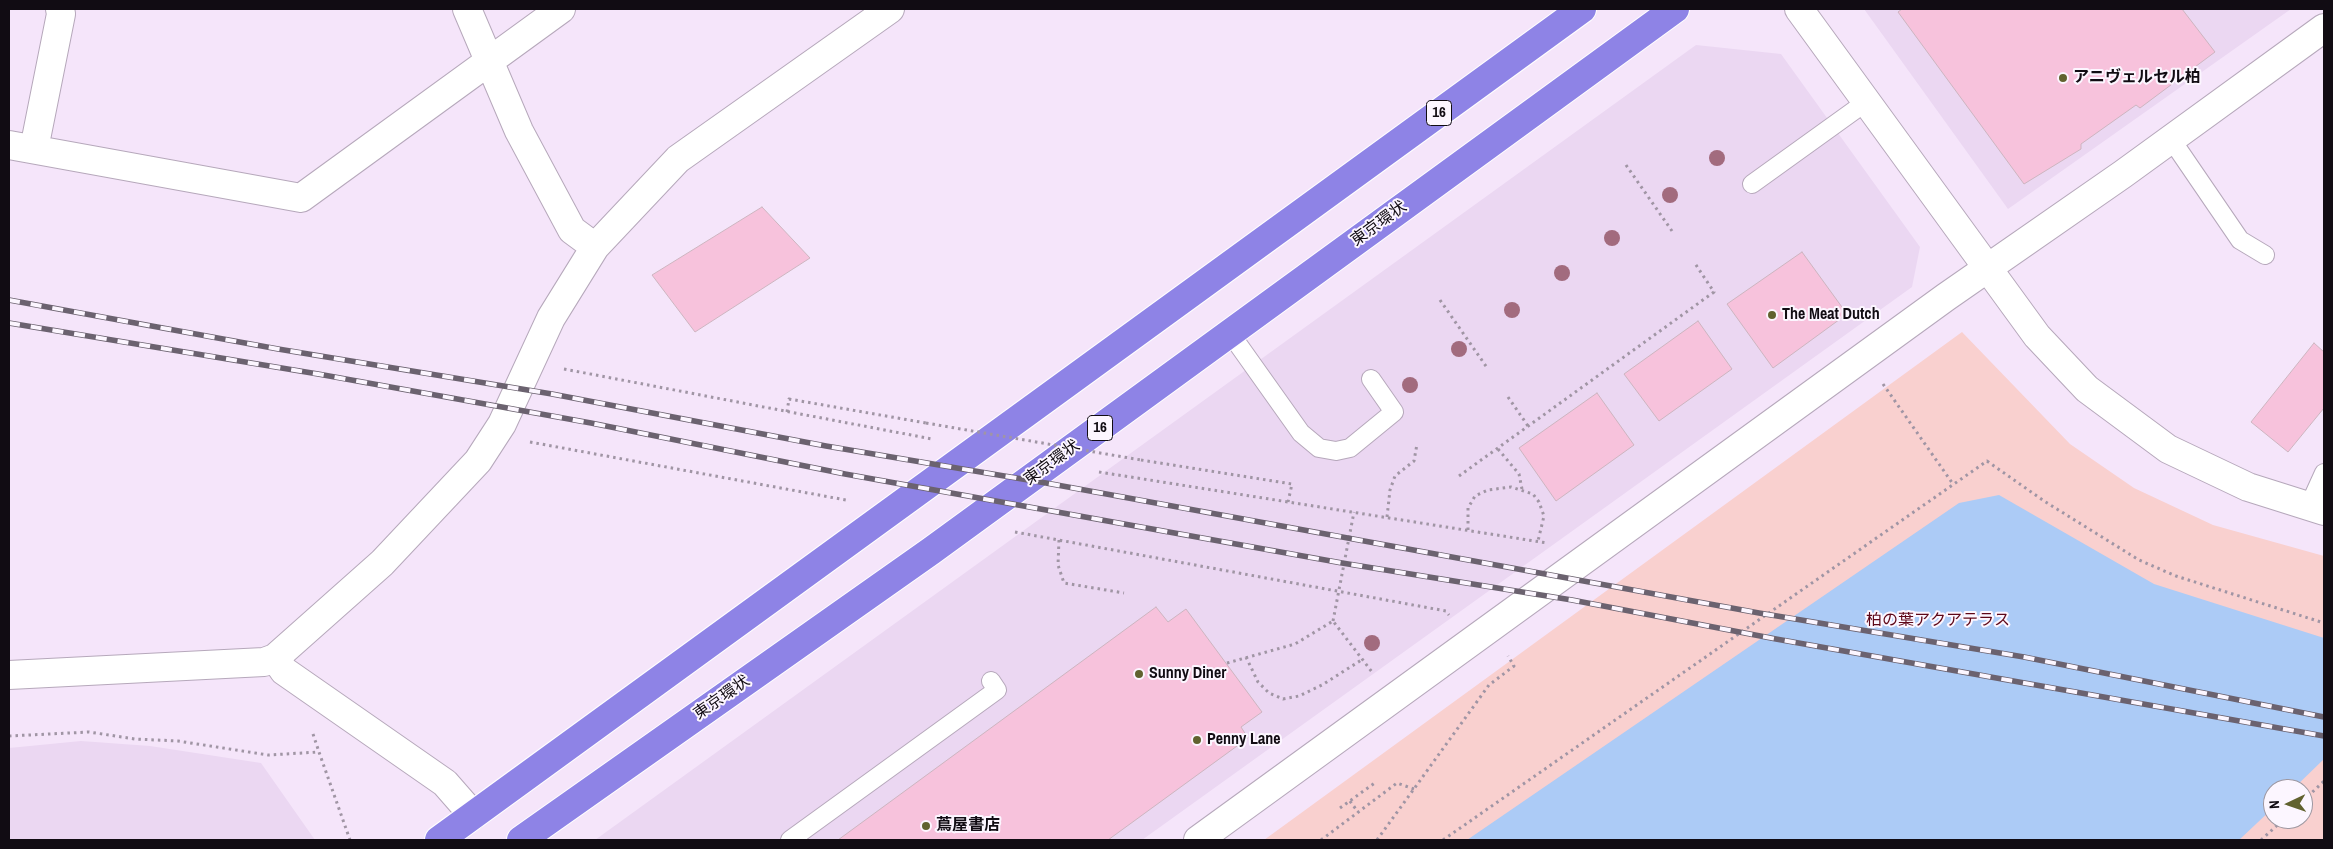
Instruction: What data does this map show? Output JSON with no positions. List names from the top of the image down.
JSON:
{
  "streets": {
    "highway": ["16", "東京環状"]
  },
  "parks": ["柏の葉アクアテラス"],
  "places": [
    "アニヴェルセル柏",
    "The Meat Dutch",
    "Sunny Diner",
    "Penny Lane",
    "蔦屋書店"
  ],
  "north": "left"
}
